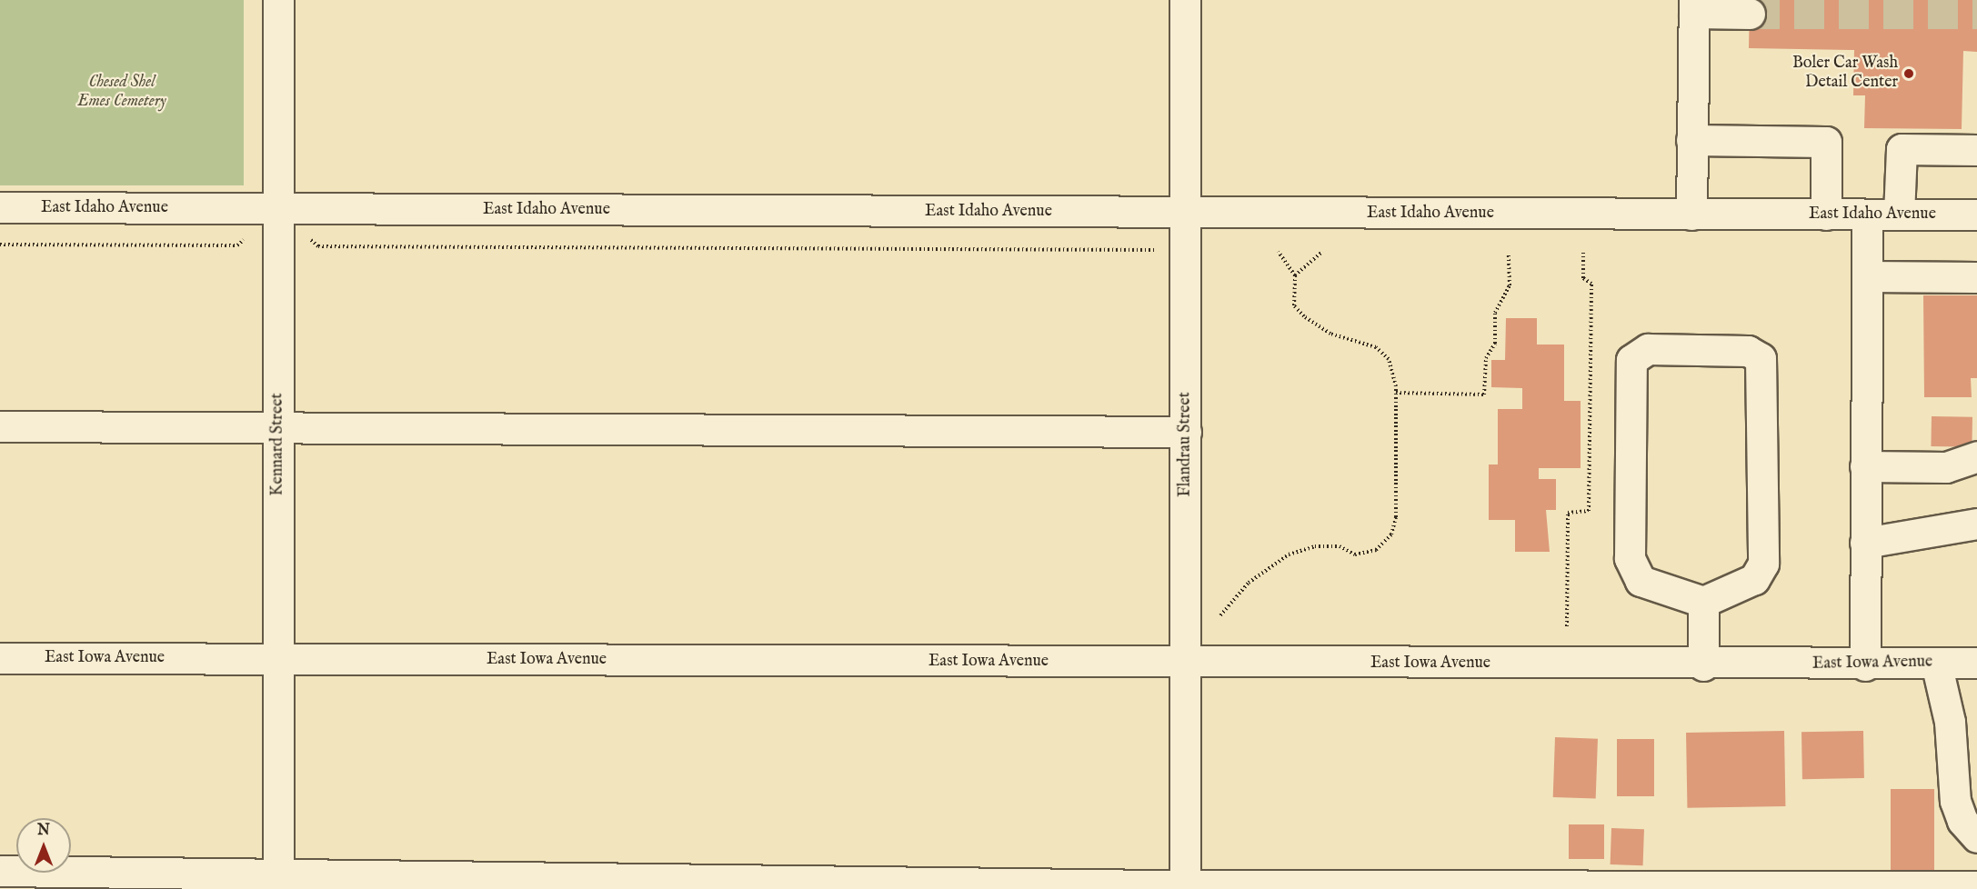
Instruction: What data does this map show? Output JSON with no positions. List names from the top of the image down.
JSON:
{
  "streets": {
    "street": [
      "East Idaho Avenue",
      "Kennard Street",
      "Flandrau Street",
      "East Iowa Avenue"
    ]
  },
  "crossings": [
    ["East Idaho Avenue", "Kennard Street"],
    ["East Idaho Avenue", "Flandrau Street"],
    ["Kennard Street", "East Iowa Avenue"],
    ["Flandrau Street", "East Iowa Avenue"]
  ],
  "parks": ["Chesed Shel Emes Cemetery"],
  "places": ["Boler Car Wash Detail Center"],
  "north": "top"
}
